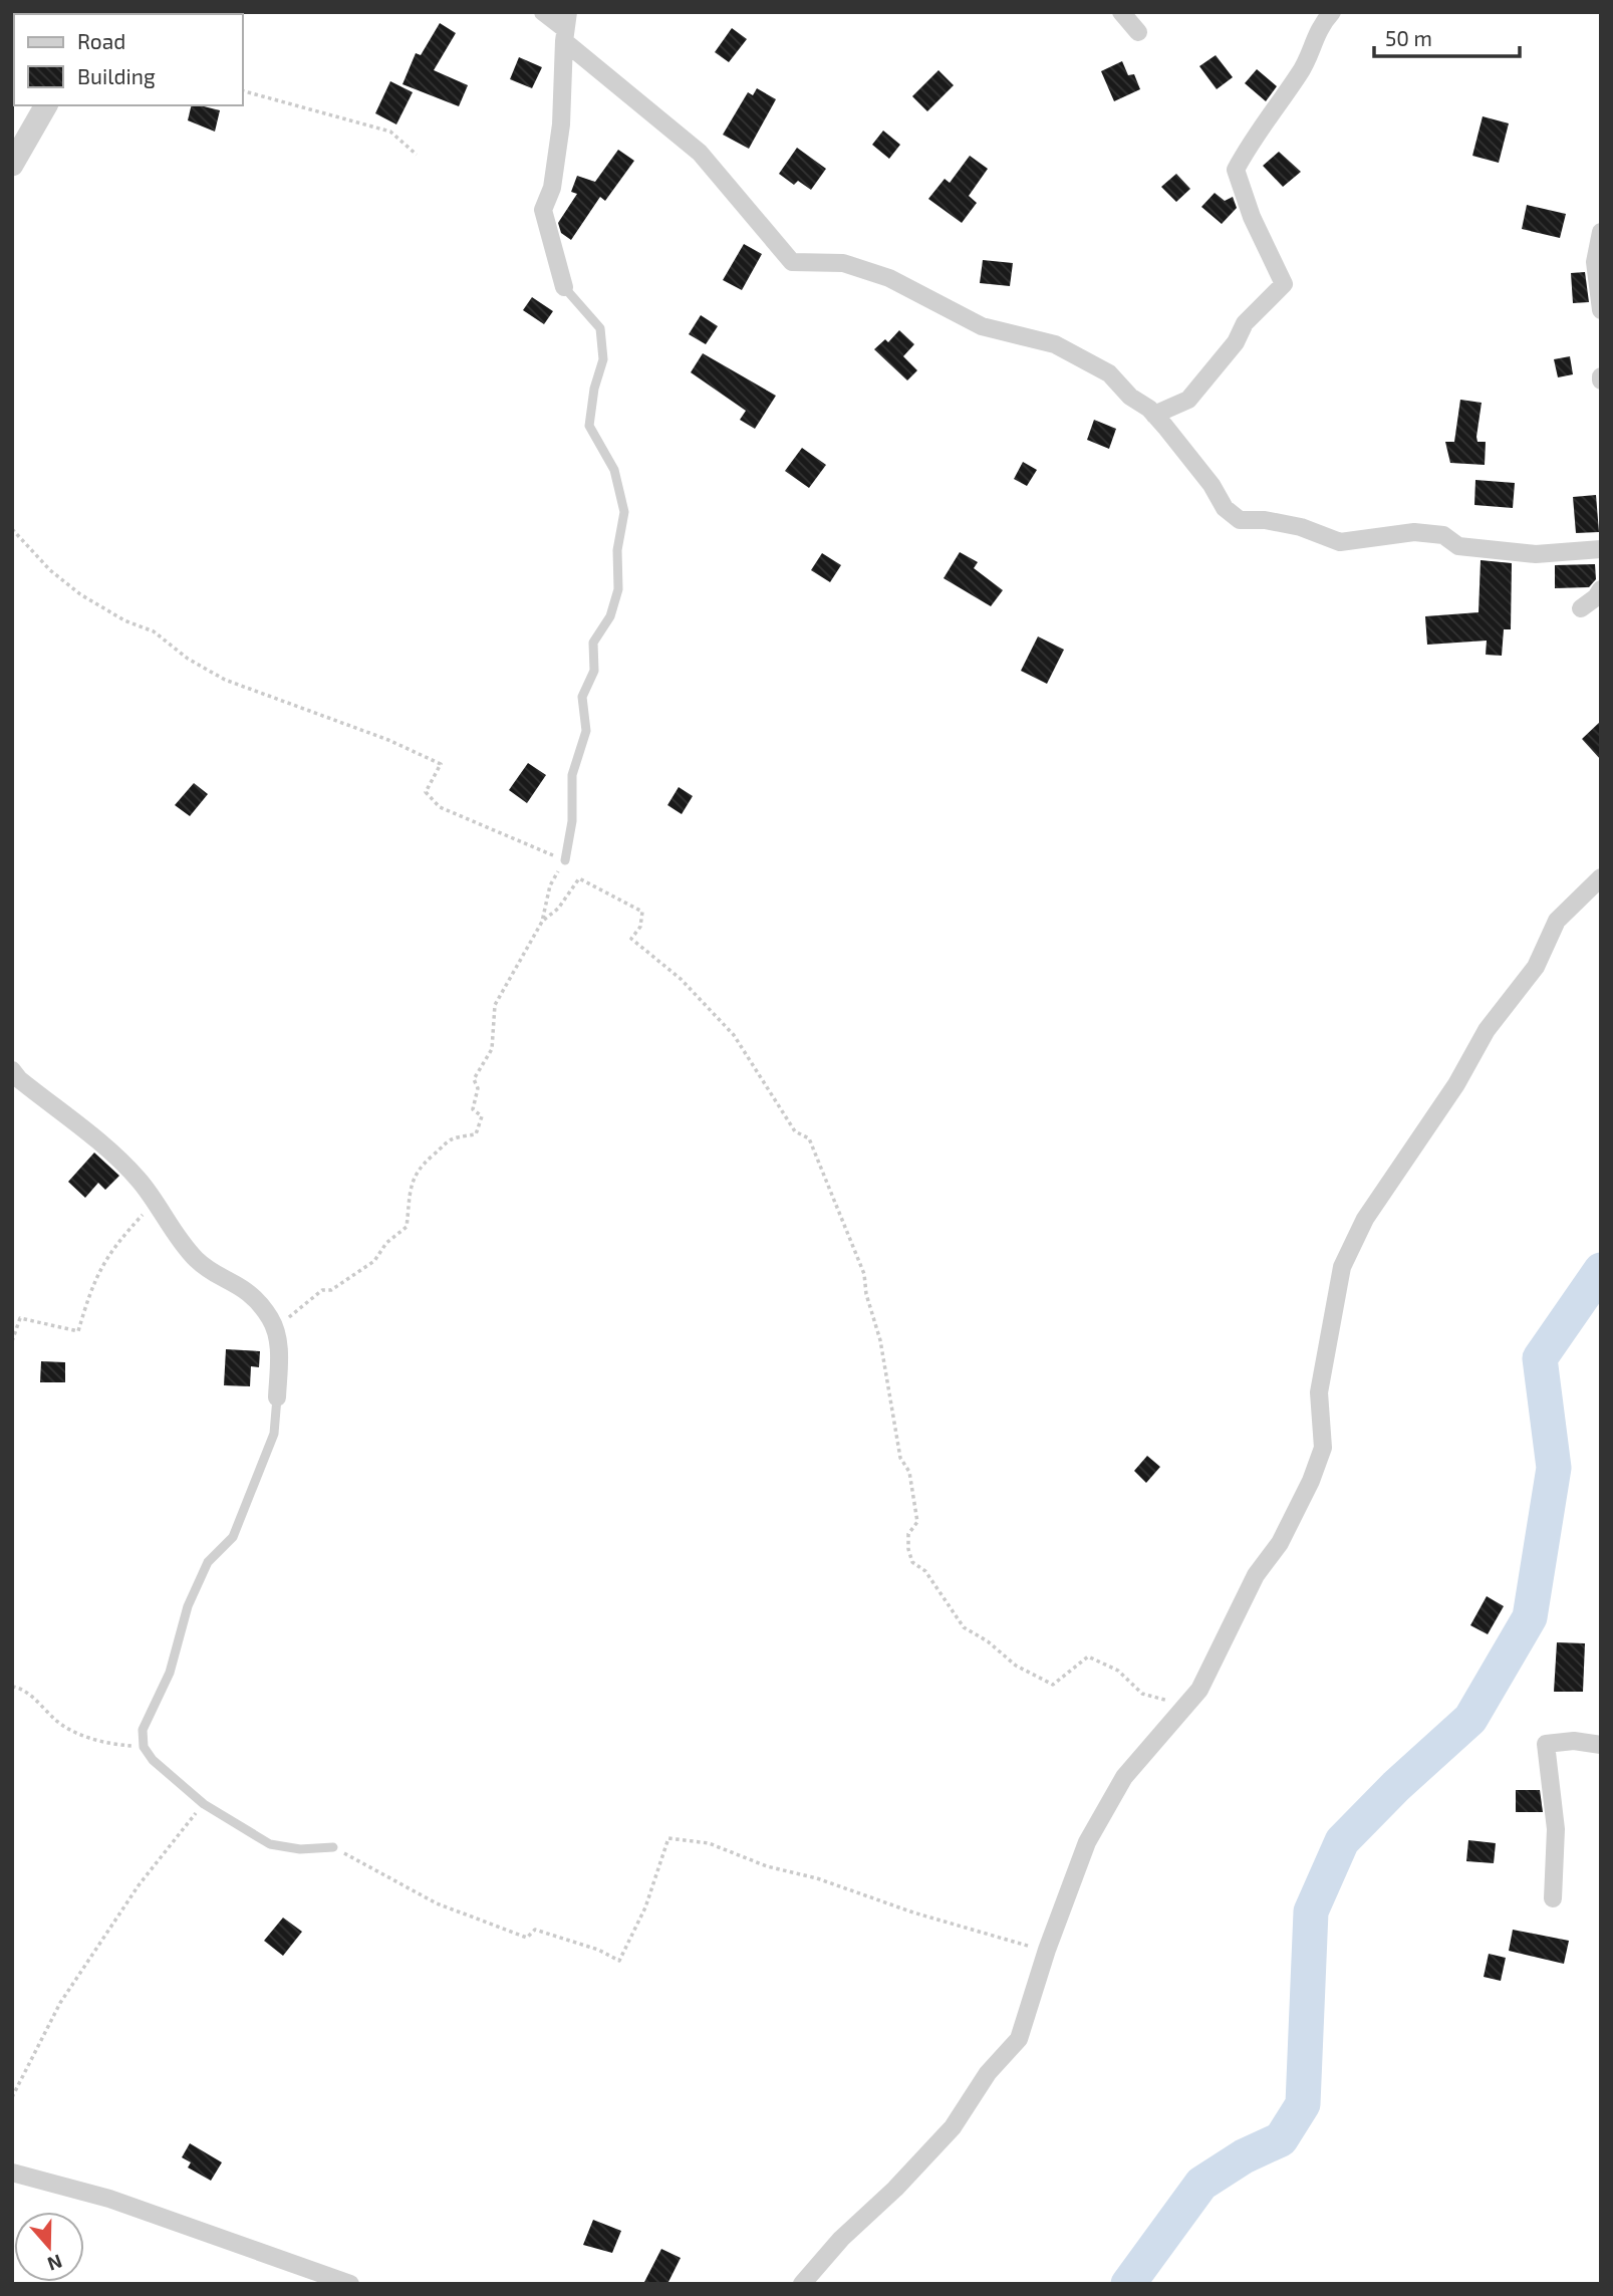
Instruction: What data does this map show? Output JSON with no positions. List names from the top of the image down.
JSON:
{
  "legend": ["Road", "Building"],
  "scale_bar": "50 m",
  "north": "bottom"
}
